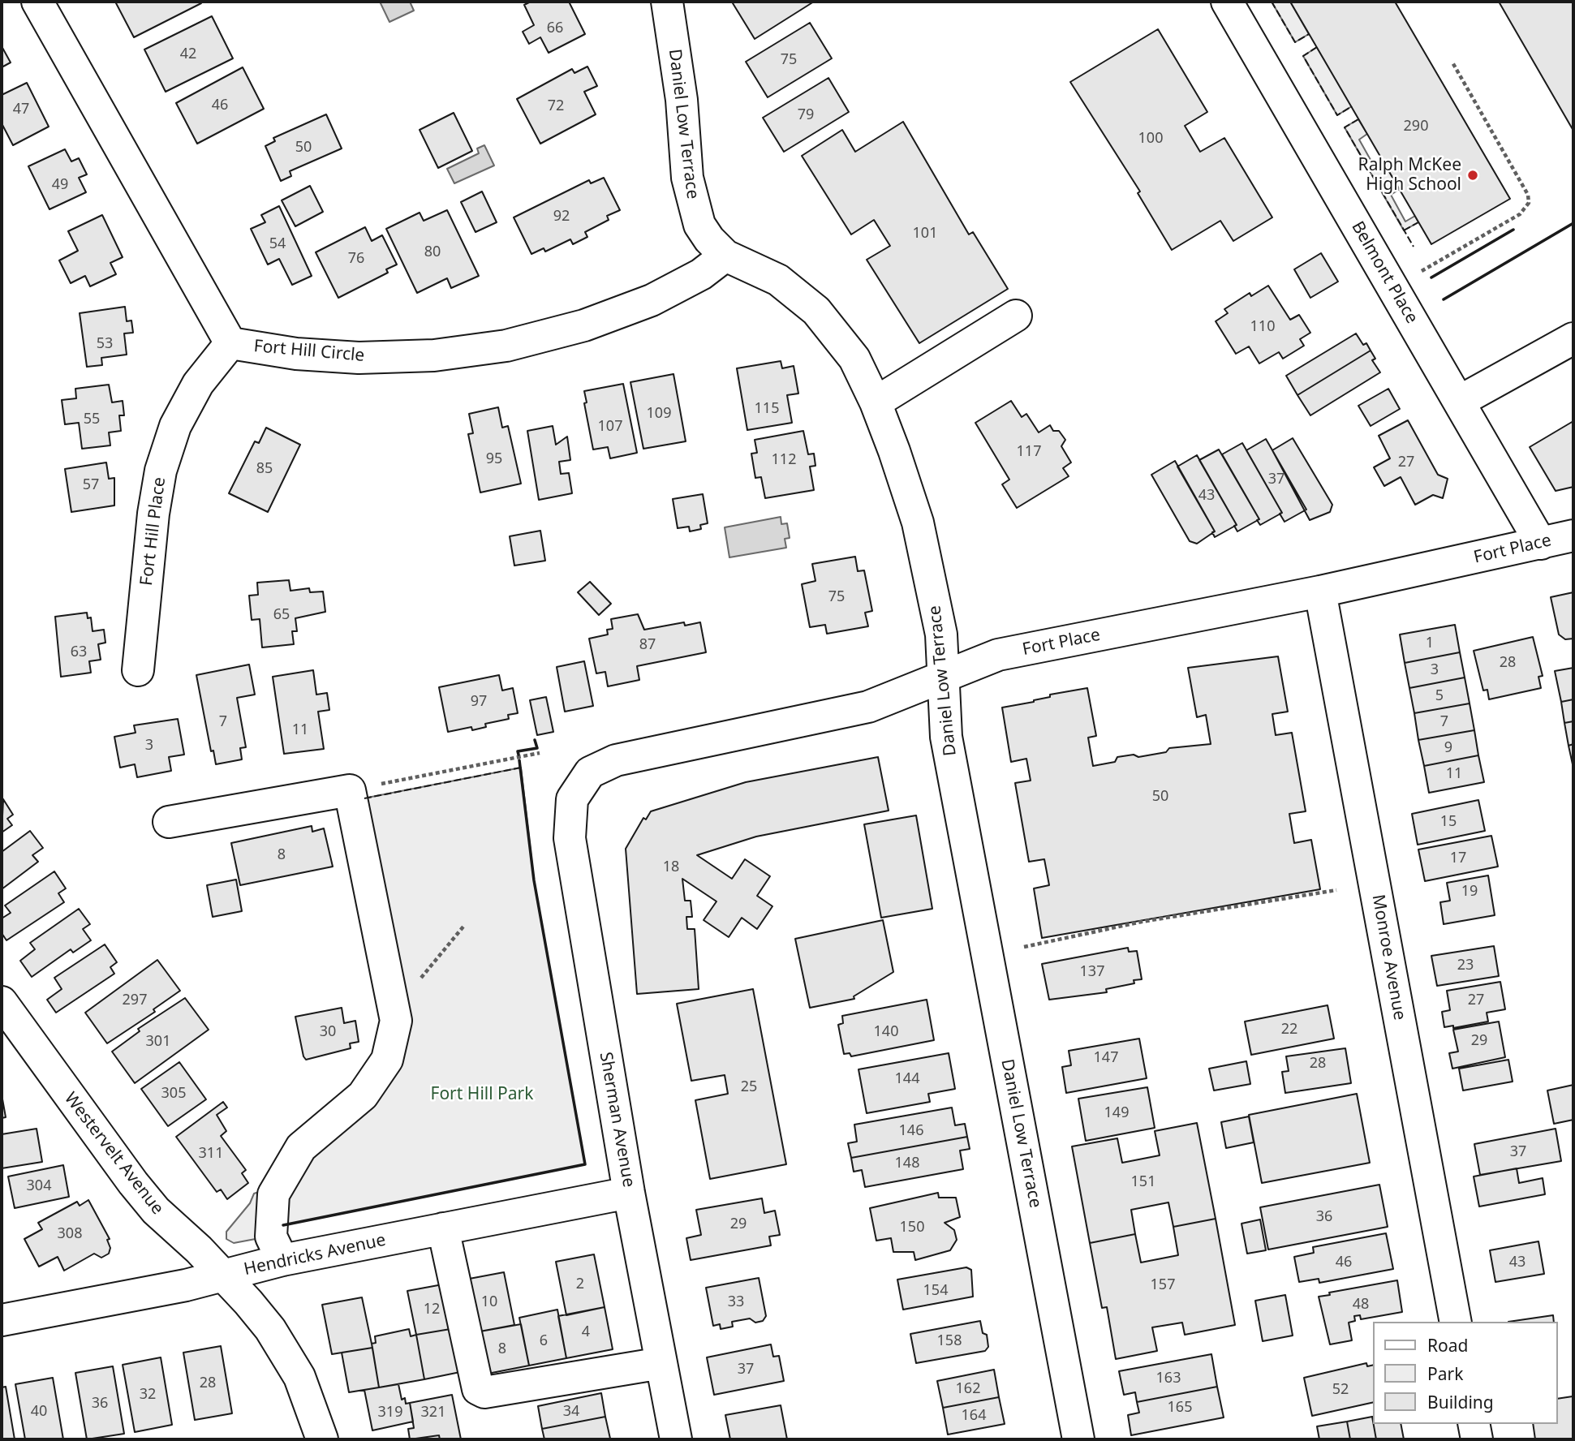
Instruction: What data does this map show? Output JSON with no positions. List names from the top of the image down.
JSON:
{
  "streets": {
    "street": [
      "Daniel Low Terrace",
      "Belmont Place",
      "Fort Hill Circle",
      "Fort Hill Place",
      "Fort Place",
      "Monroe Avenue",
      "Sherman Avenue",
      "Westervelt Avenue",
      "Hendricks Avenue"
    ]
  },
  "crossings": [
    ["Daniel Low Terrace", "Fort Hill Circle"],
    ["Daniel Low Terrace", "Fort Place"],
    ["Belmont Place", "Fort Place"],
    ["Fort Hill Circle", "Fort Hill Place"],
    ["Fort Place", "Monroe Avenue"],
    ["Fort Place", "Sherman Avenue"],
    ["Sherman Avenue", "Hendricks Avenue"],
    ["Westervelt Avenue", "Hendricks Avenue"]
  ],
  "parks": ["Fort Hill Park"],
  "places": ["Ralph McKee High School"],
  "house_numbers": [
    "66",
    "42",
    "75",
    "46",
    "72",
    "47",
    "79",
    "290",
    "100",
    "50",
    "49",
    "92",
    "101",
    "54",
    "80",
    "76",
    "110",
    "53",
    "115",
    "109",
    "55",
    "107",
    "117",
    "95",
    "112",
    "27",
    "85",
    "37",
    "57",
    "43",
    "75",
    "65",
    "1",
    "87",
    "63",
    "28",
    "3",
    "5",
    "97",
    "7",
    "7",
    "11",
    "3",
    "9",
    "11",
    "50",
    "15",
    "8",
    "17",
    "18",
    "19",
    "23",
    "137",
    "297",
    "27",
    "22",
    "30",
    "140",
    "29",
    "301",
    "147",
    "28",
    "144",
    "25",
    "305",
    "149",
    "146",
    "37",
    "311",
    "148",
    "151",
    "304",
    "36",
    "29",
    "150",
    "308",
    "46",
    "43",
    "2",
    "157",
    "154",
    "10",
    "33",
    "48",
    "12",
    "4",
    "6",
    "158",
    "8",
    "37",
    "163",
    "28",
    "162",
    "52",
    "32",
    "36",
    "165",
    "40",
    "34",
    "319",
    "321",
    "164"
  ],
  "legend": ["Road", "Park", "Building"]
}
